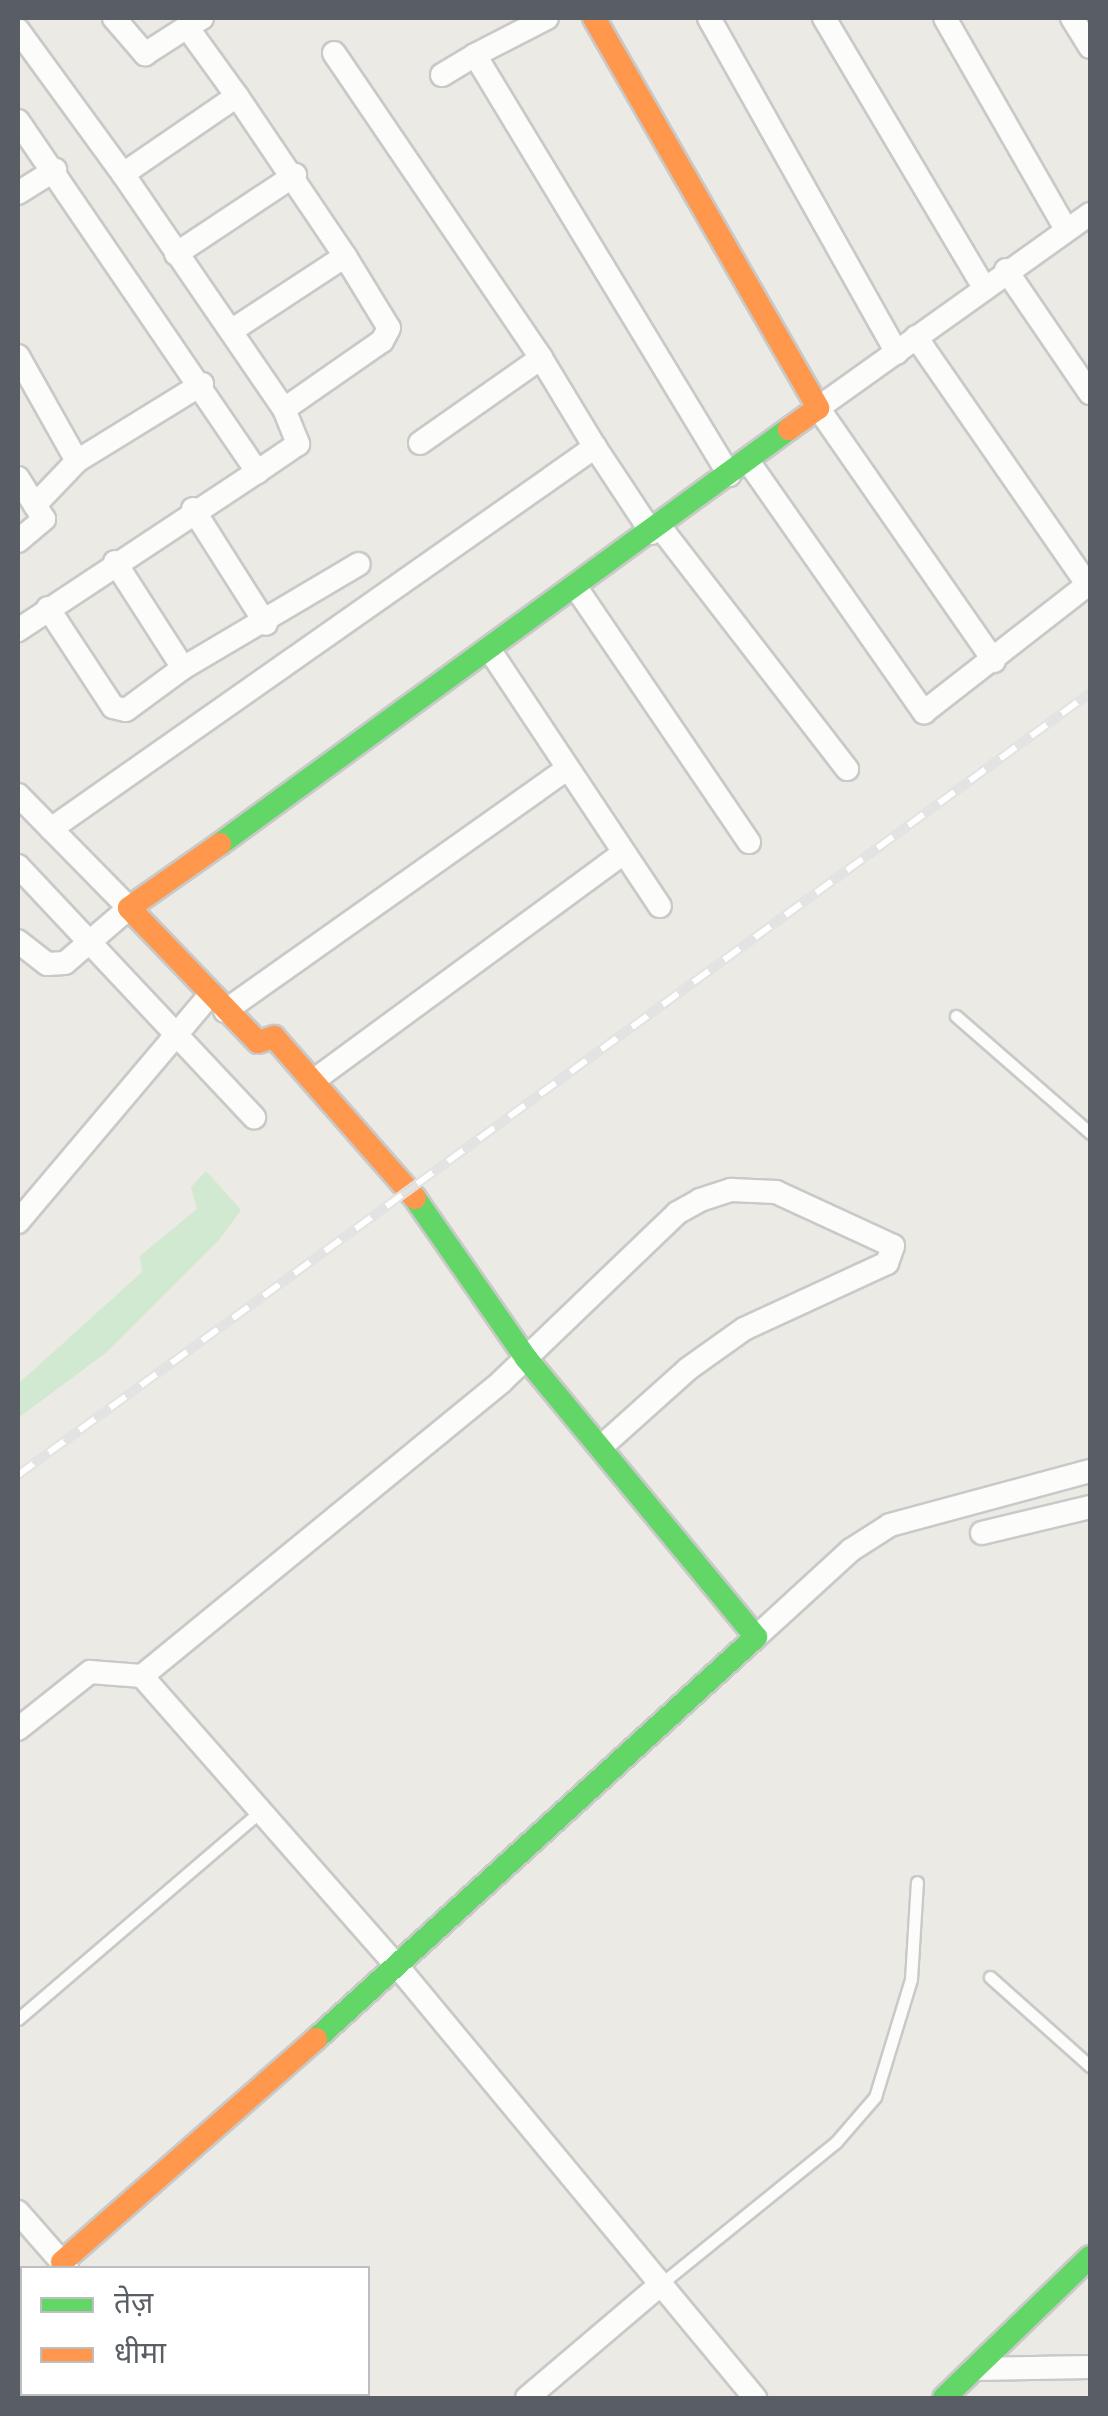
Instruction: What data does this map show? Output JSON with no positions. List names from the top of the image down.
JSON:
{
  "legend": ["तेज़", "धीमा"]
}
